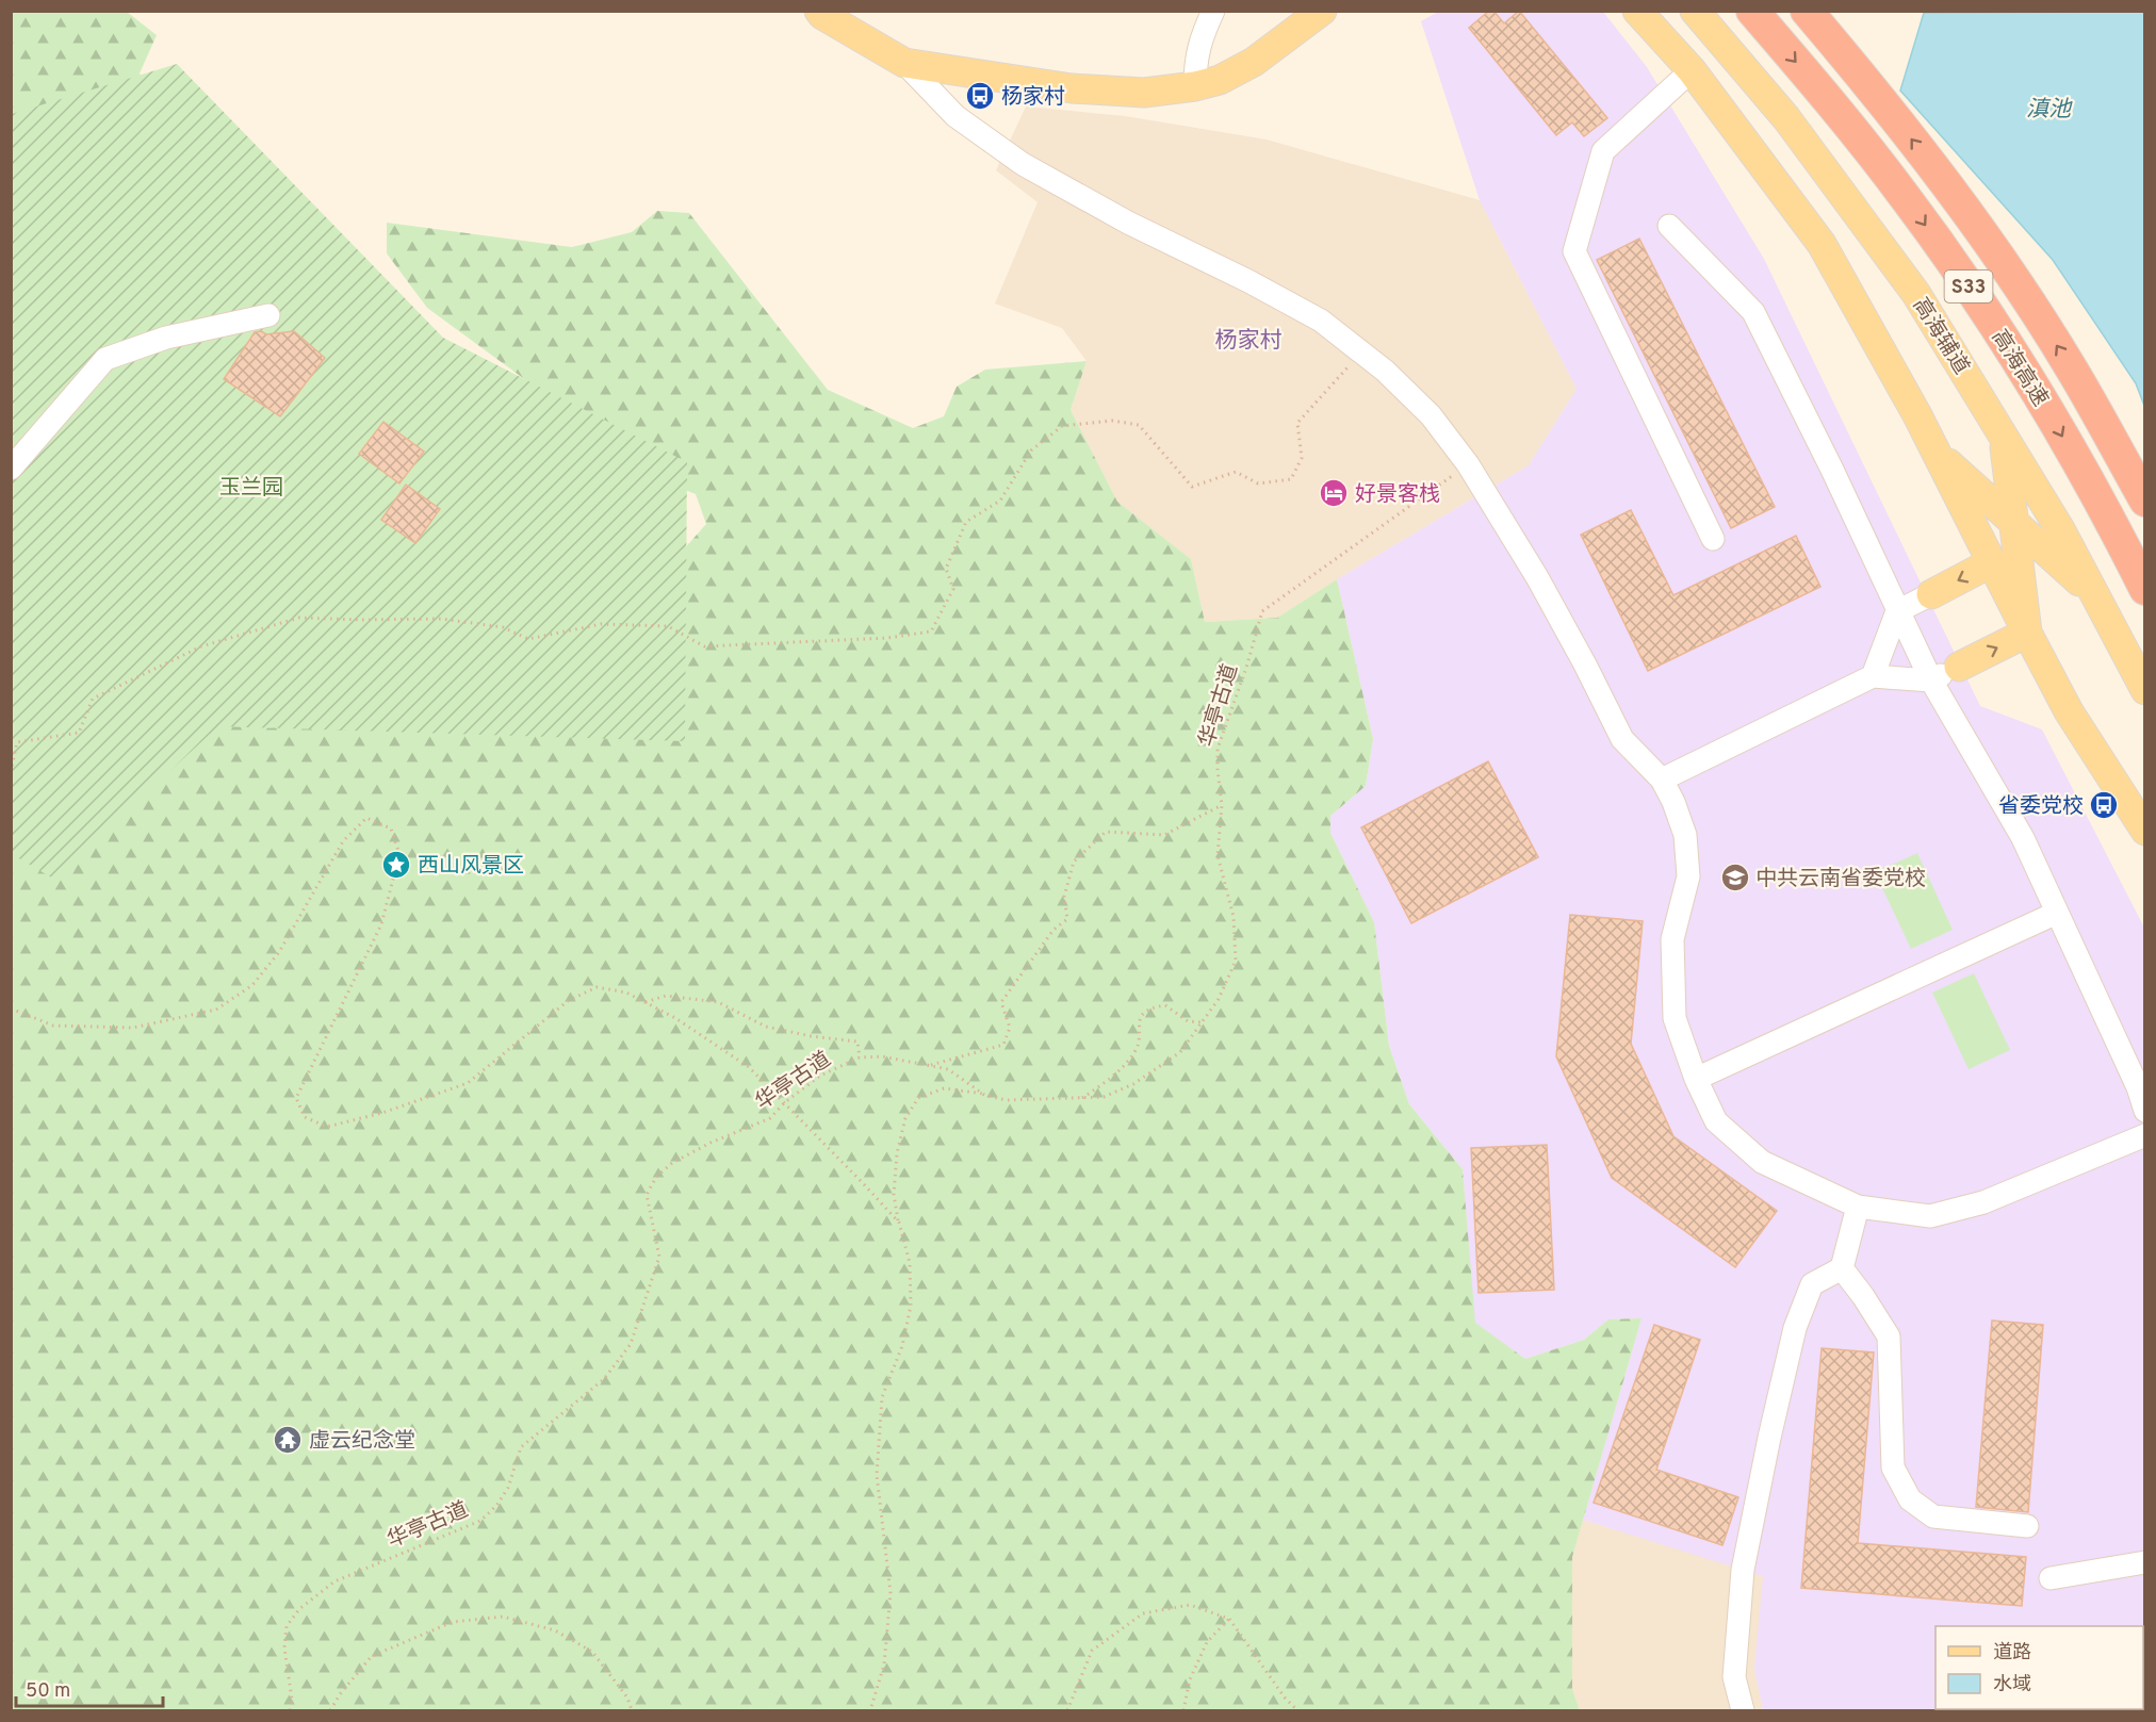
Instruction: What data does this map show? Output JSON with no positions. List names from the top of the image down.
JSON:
{
  "streets": {
    "highway": ["S33", "高海高速"],
    "main road": ["高海辅道"],
    "path": ["华亭古道"]
  },
  "districts": ["杨家村"],
  "water": ["滇池"],
  "parks": ["玉兰园"],
  "places": {
    "bus stop": ["杨家村", "省委党校"],
    "hotel": ["好景客栈"],
    "place": ["西山风景区"],
    "school or university": ["中共云南省委党校"],
    "temple": ["虚云纪念堂"]
  },
  "legend": ["道路", "水域"],
  "scale_bar": "50 m"
}
